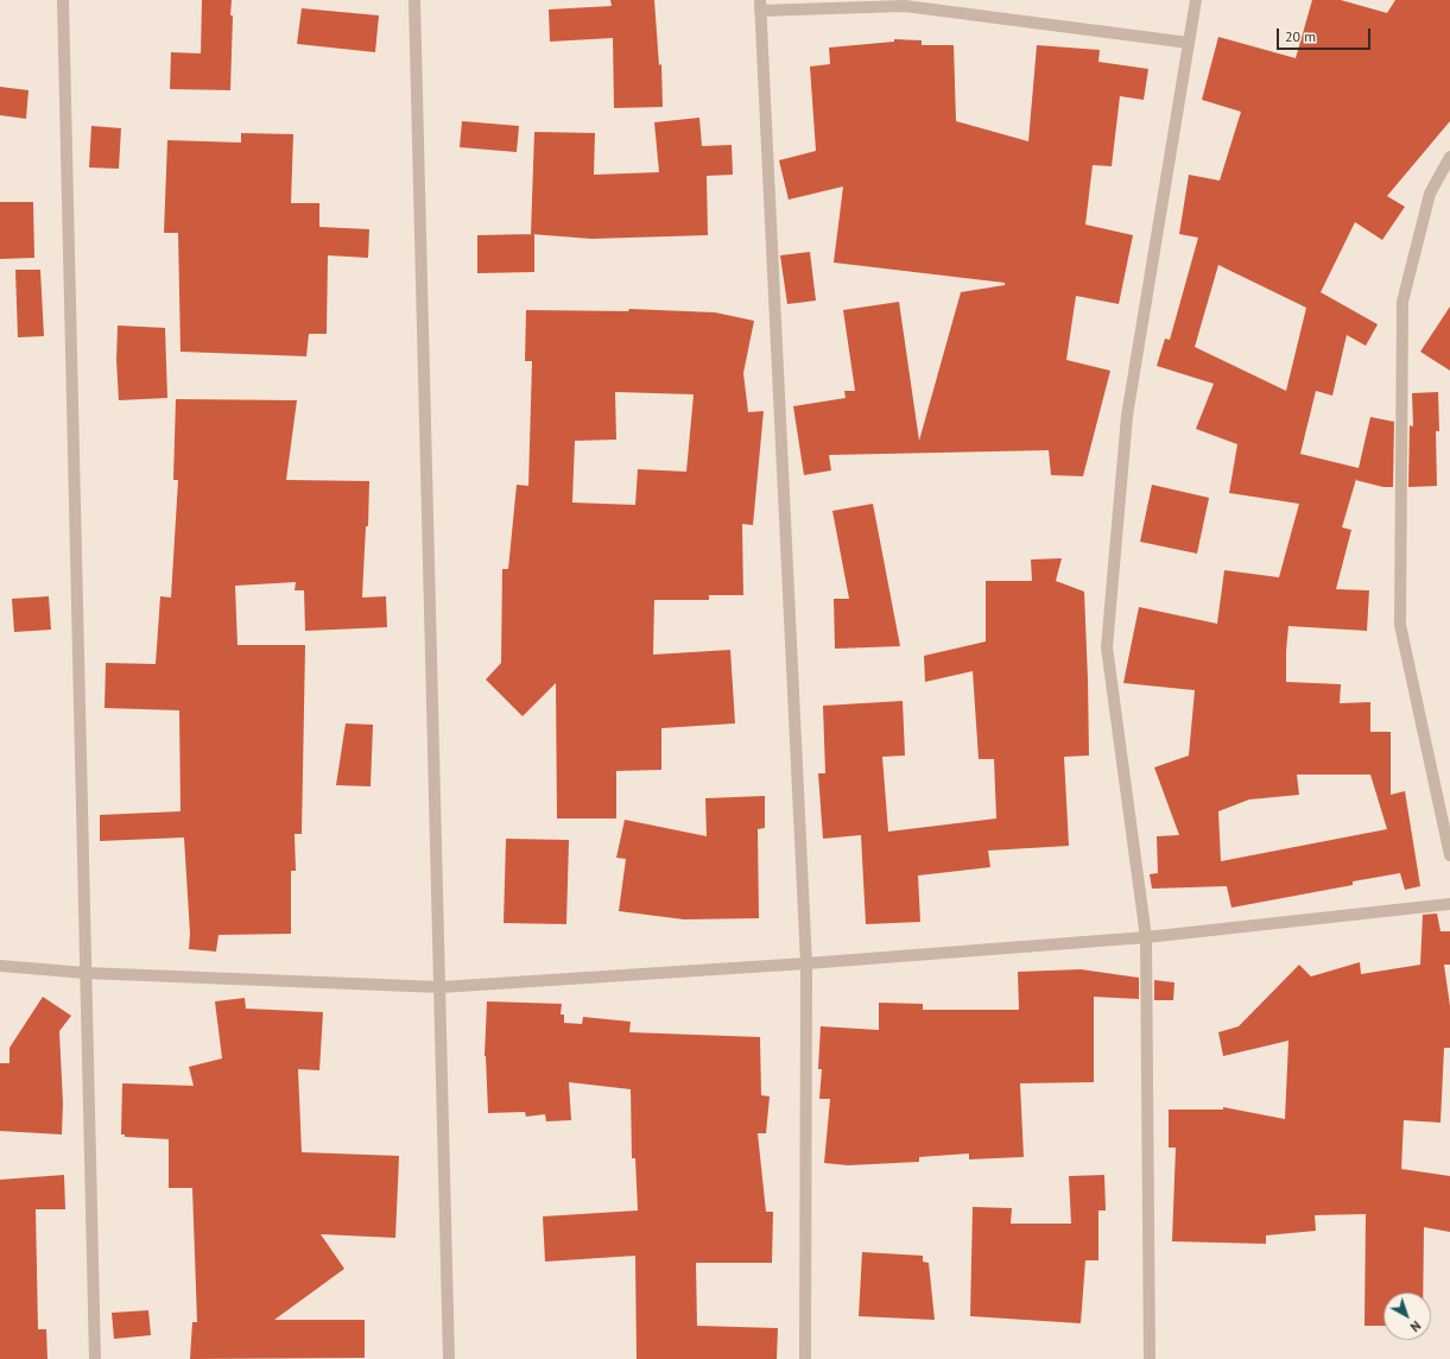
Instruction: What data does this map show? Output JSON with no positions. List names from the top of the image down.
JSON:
{
  "scale_bar": "20 m",
  "north": "bottom right"
}
